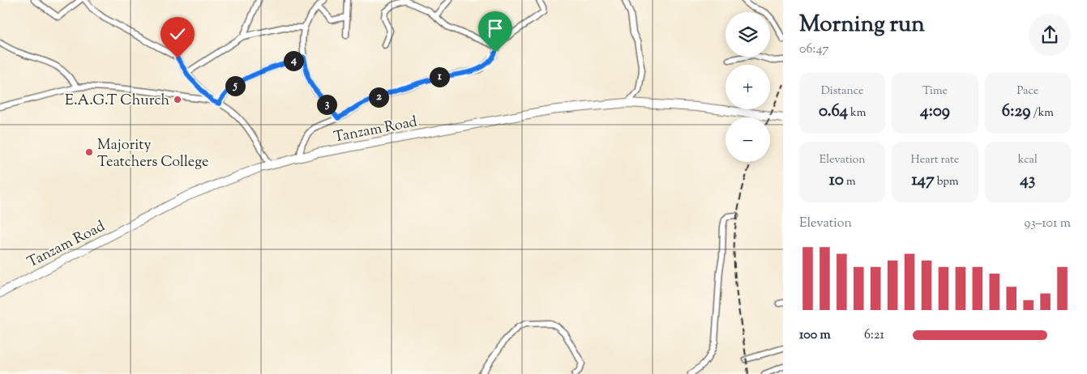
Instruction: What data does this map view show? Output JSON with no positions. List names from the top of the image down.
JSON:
{
  "streets": {
    "highway": ["Tanzam Road"]
  },
  "places": ["E.A.G.T Church", "Majority Teatchers College"],
  "page": {
    "heading": ["Morning run", "06:47"],
    "map_buttons": ["+", "−"],
    "pins": [
      "4",
      "1",
      "5",
      "2",
      "3"
    ],
    "stats": [
      ["Distance", "0.64 km"],
      ["Time", "4:09"],
      ["Pace", "6:29 /km"],
      ["Elevation", "10 m"],
      ["Heart rate", "147 bpm"],
      ["kcal", "43"]
    ],
    "chart": ["Elevation", "93–101 m"],
    "list": [
      {
        "name": "100 m",
        "note": "6:21"
      }
    ]
  }
}
